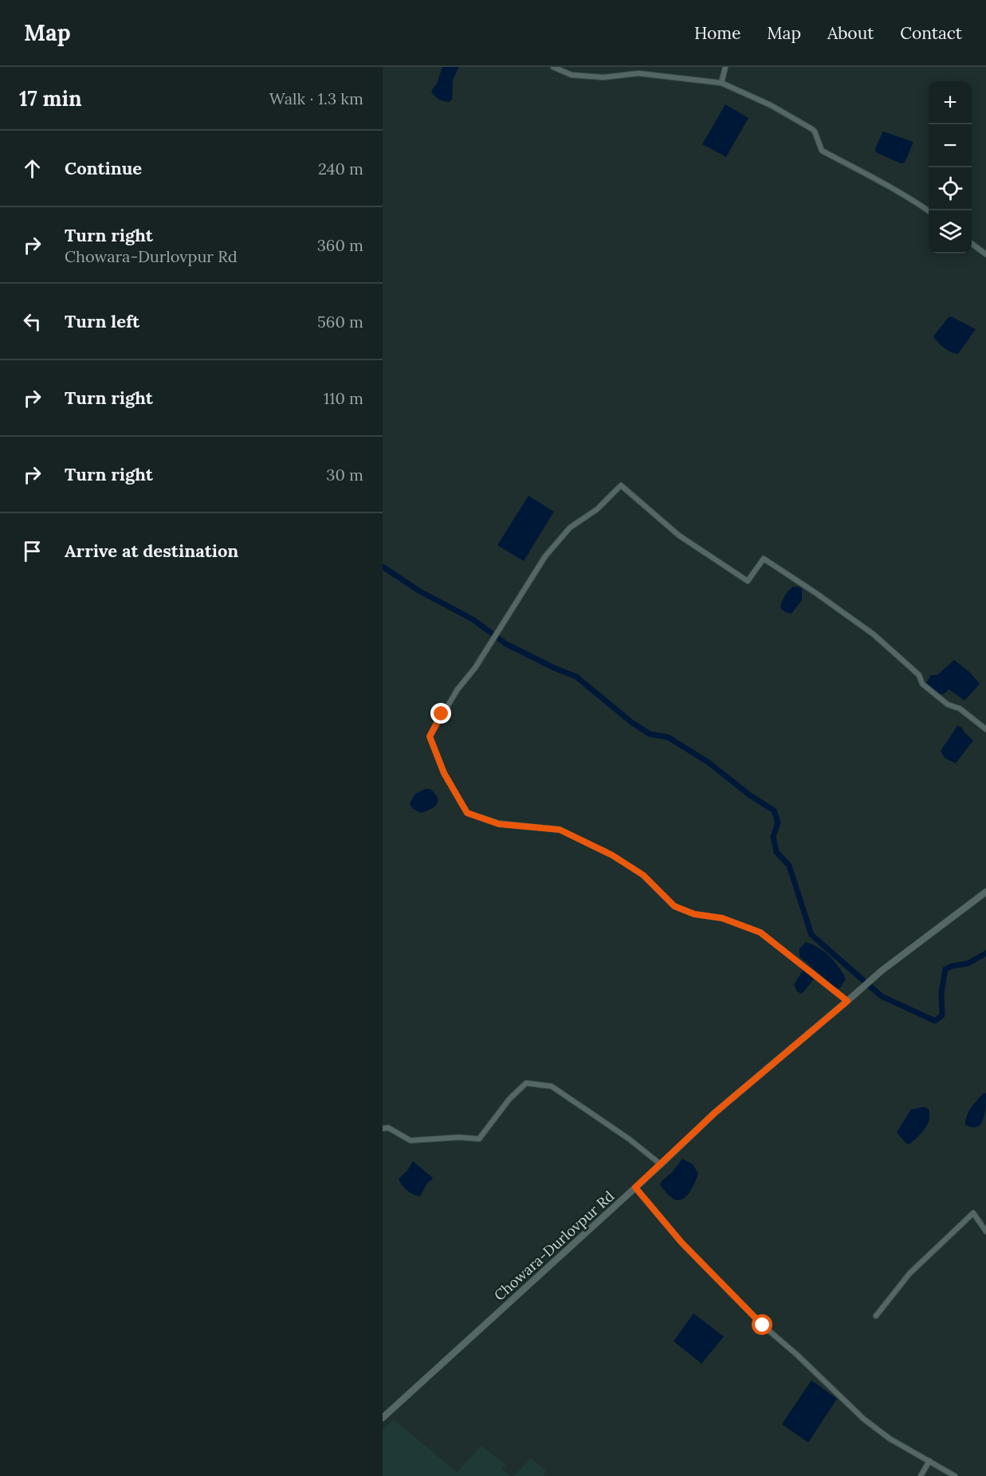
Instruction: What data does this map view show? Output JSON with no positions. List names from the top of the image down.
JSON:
{
  "streets": {
    "street": ["Chowara-Durlovpur Rd"]
  },
  "page": {
    "header": "Map",
    "nav": [
      "Home",
      "Map",
      "About",
      "Contact"
    ],
    "heading": ["17 min", "Walk · 1.3 km"],
    "map_buttons": ["+", "−"],
    "list": [
      ["Continue", "240 m"],
      ["Turn right", "Chowara-Durlovpur Rd", "360 m"],
      ["Turn left", "560 m"],
      ["Turn right", "110 m"],
      ["Turn right", "30 m"],
      "Arrive at destination"
    ]
  }
}
